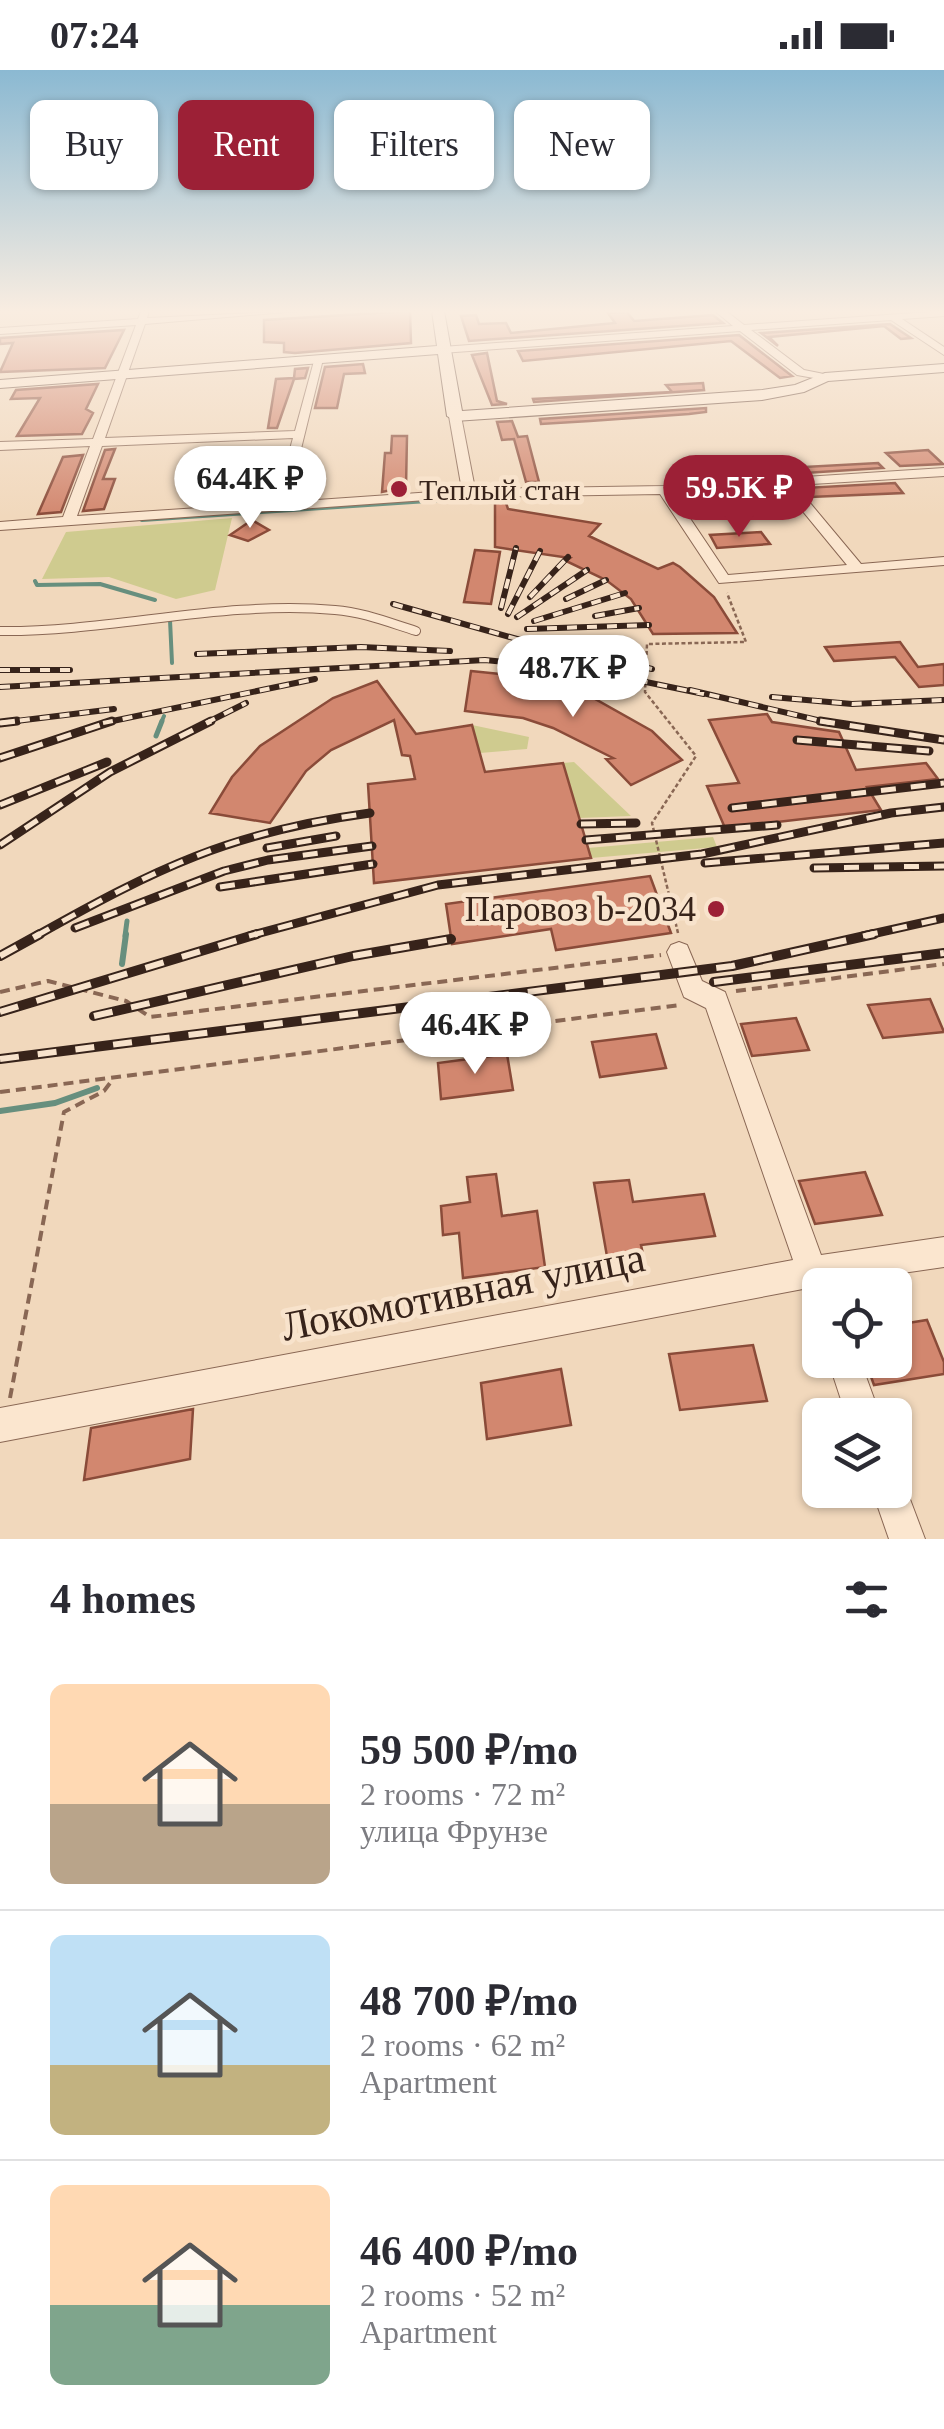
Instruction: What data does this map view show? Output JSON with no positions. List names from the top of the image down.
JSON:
{
  "streets": {
    "street": ["Локомотивная улица"]
  },
  "places": ["Теплый стан", "Паровоз b-2034"],
  "page": {
    "status": "07:24",
    "chip": [
      "Buy",
      "Rent",
      "Filters",
      "New"
    ],
    "price": [
      "64.4K ₽",
      "59.5K ₽",
      "48.7K ₽",
      "46.4K ₽"
    ],
    "heading": "4 homes",
    "list": [
      {
        "name": "59 500 ₽/mo",
        "note": "2 rooms · 72 m² · улица Фрунзе"
      },
      {
        "name": "48 700 ₽/mo",
        "note": "2 rooms · 62 m² · Apartment"
      },
      {
        "name": "46 400 ₽/mo",
        "note": "2 rooms · 52 m² · Apartment"
      }
    ]
  }
}
